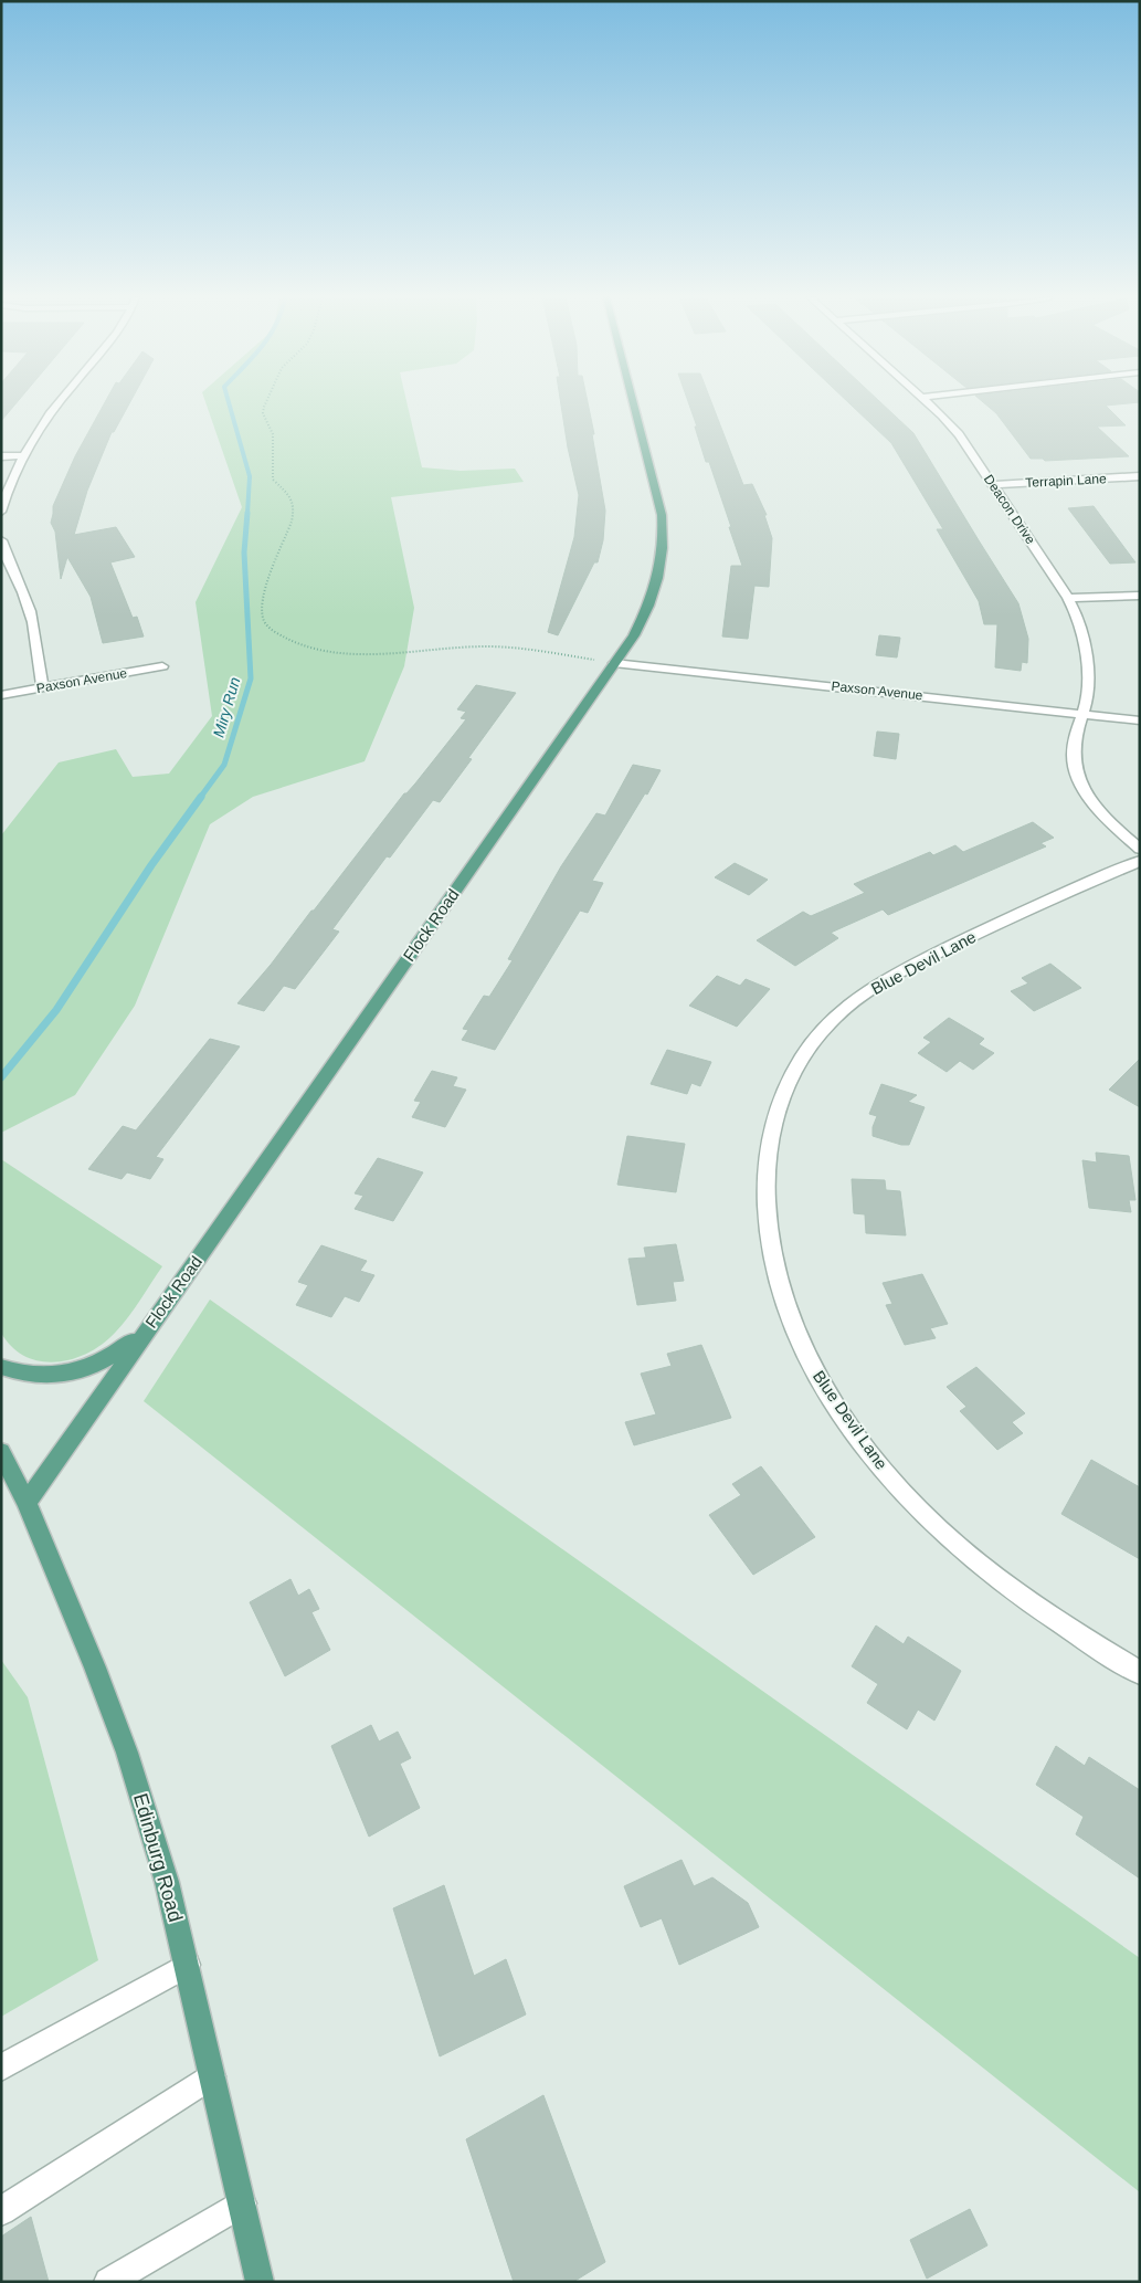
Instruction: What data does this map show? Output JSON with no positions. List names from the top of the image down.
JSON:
{
  "streets": {
    "main road": ["Flock Road", "Edinburg Road"],
    "street": [
      "Terrapin Lane",
      "Deacon Drive",
      "Paxson Avenue",
      "Blue Devil Lane"
    ]
  },
  "crossings": [
    ["Terrapin Lane", "Deacon Drive"],
    ["Deacon Drive", "Paxson Avenue"],
    ["Paxson Avenue", "Flock Road"],
    ["Flock Road", "Edinburg Road"]
  ],
  "water": ["Miry Run"]
}
